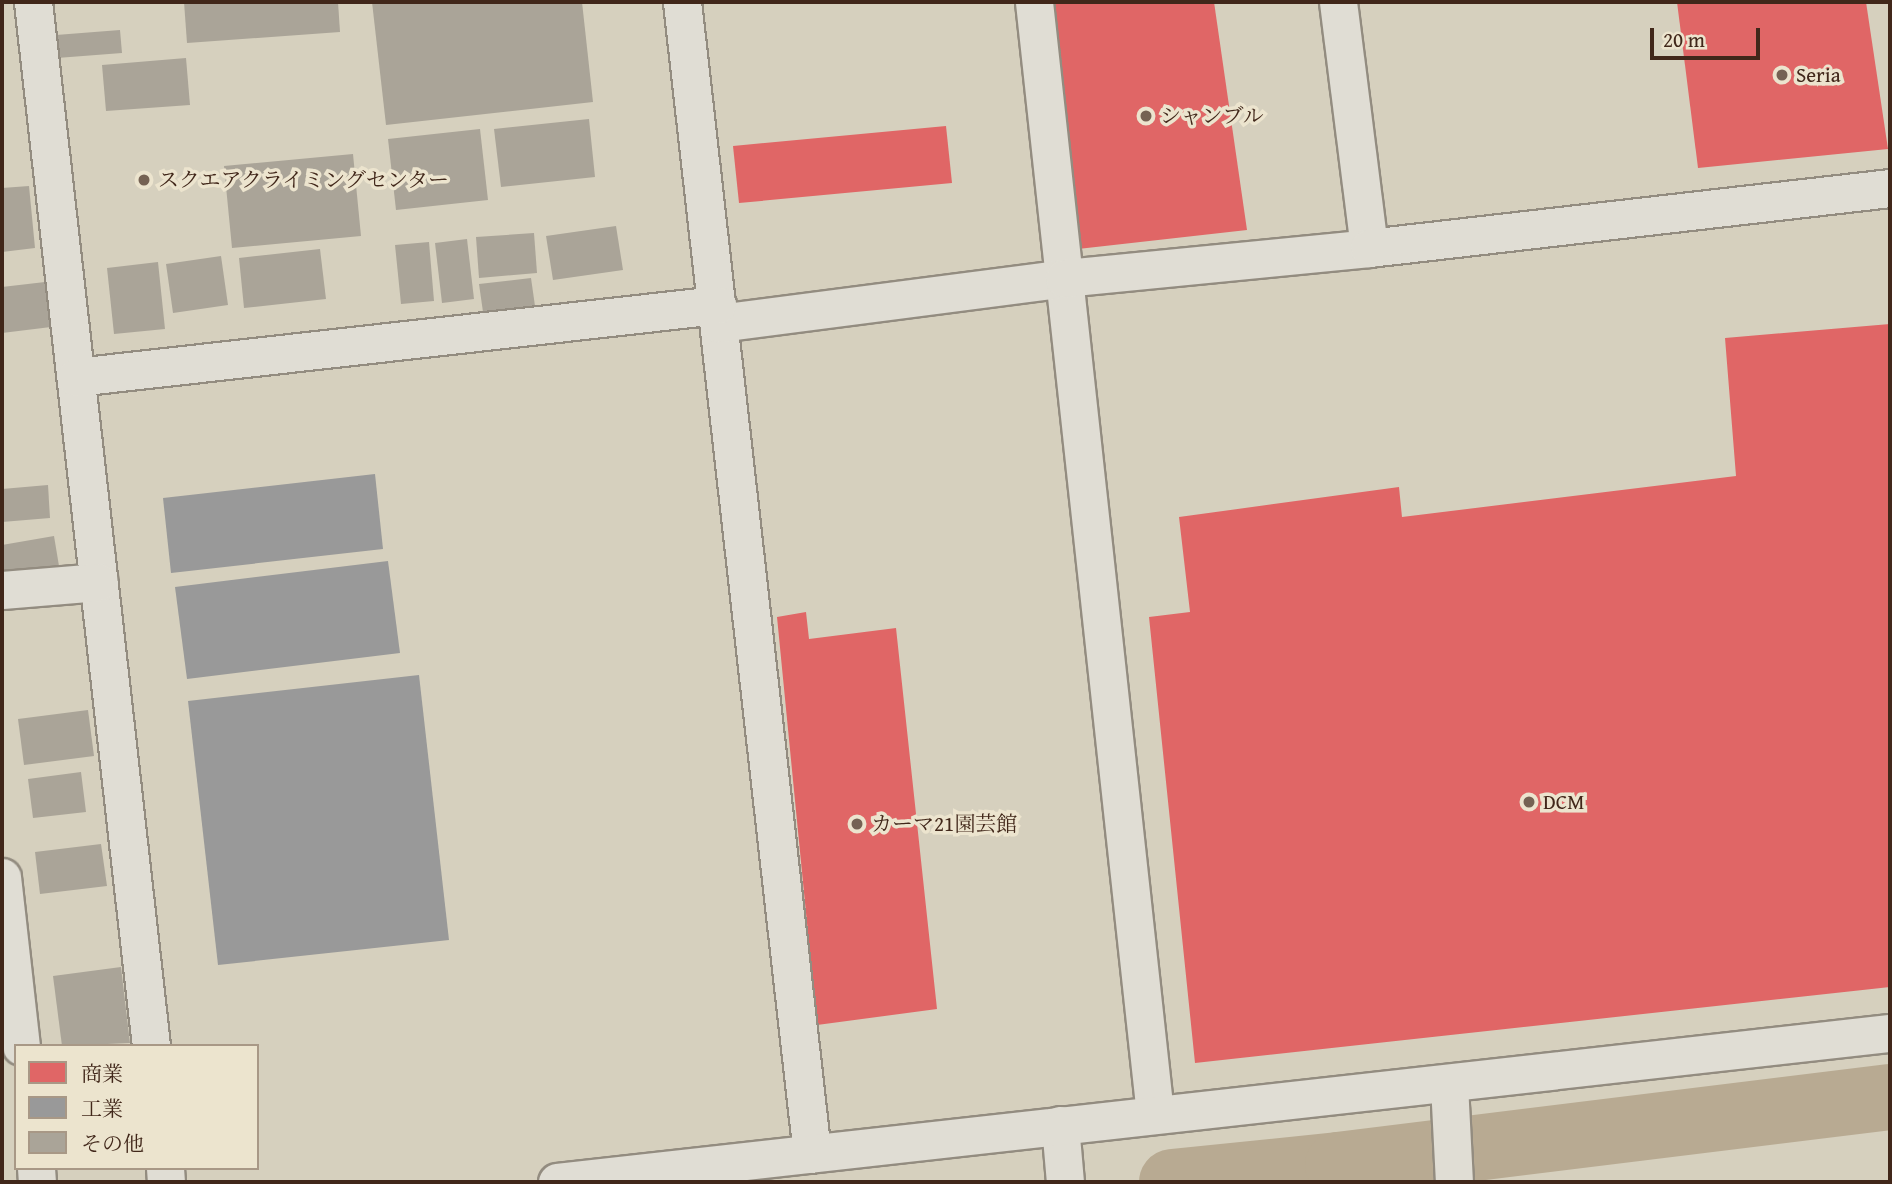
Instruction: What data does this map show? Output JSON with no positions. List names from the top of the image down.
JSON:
{
  "places": [
    "Seria",
    "シャンブル",
    "スクエアクライミングセンター",
    "DCM",
    "カーマ21園芸館"
  ],
  "legend": ["商業", "工業", "その他"],
  "scale_bar": "20 m"
}
